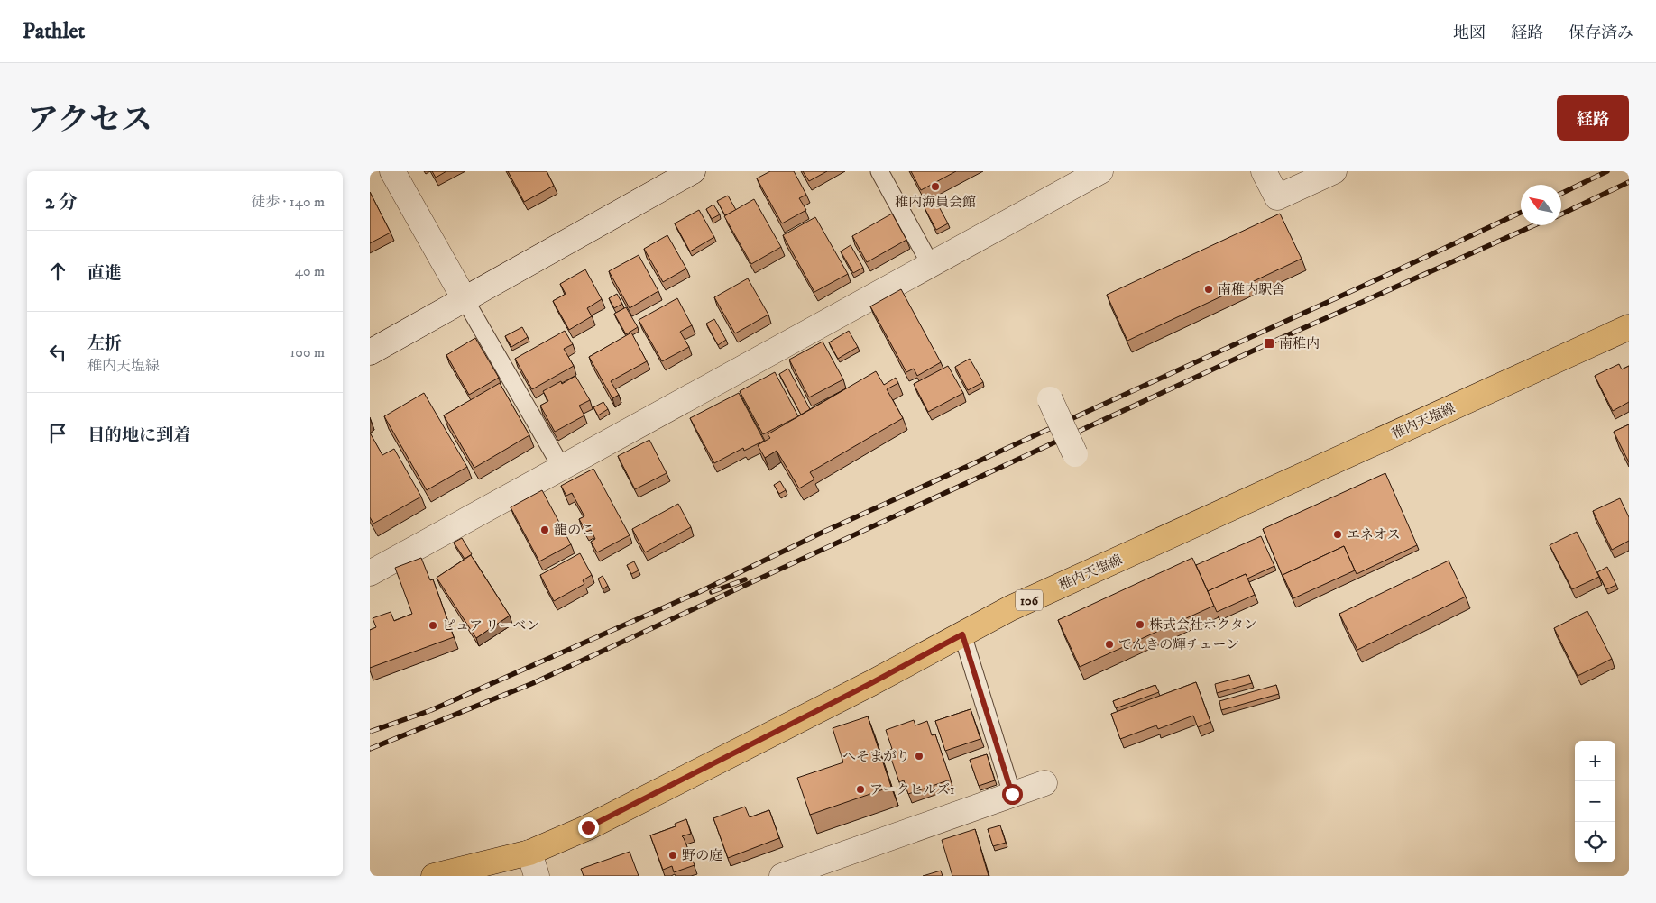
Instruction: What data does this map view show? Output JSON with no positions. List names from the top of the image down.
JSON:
{
  "streets": {
    "main road": ["稚内天塩線", "106"]
  },
  "places": {
    "other": [
      "稚内海員会館",
      "南稚内駅舎",
      "龍のこ",
      "エネオス",
      "株式会社ホクタン",
      "ピュア リーベン",
      "でんきの輝チェーン",
      "へそまがり",
      "アークヒルズ1",
      "野の庭"
    ],
    "transit": ["南稚内"]
  },
  "north": "top left",
  "page": {
    "header": "Pathlet",
    "nav": ["地図", "経路", "保存済み"],
    "title": "アクセス",
    "buttons": "経路",
    "heading": ["2 分", "徒歩 · 140 m"],
    "list": [
      ["直進", "40 m"],
      ["左折", "稚内天塩線", "100 m"],
      "目的地に到着"
    ],
    "map_buttons": ["+", "−"]
  }
}
